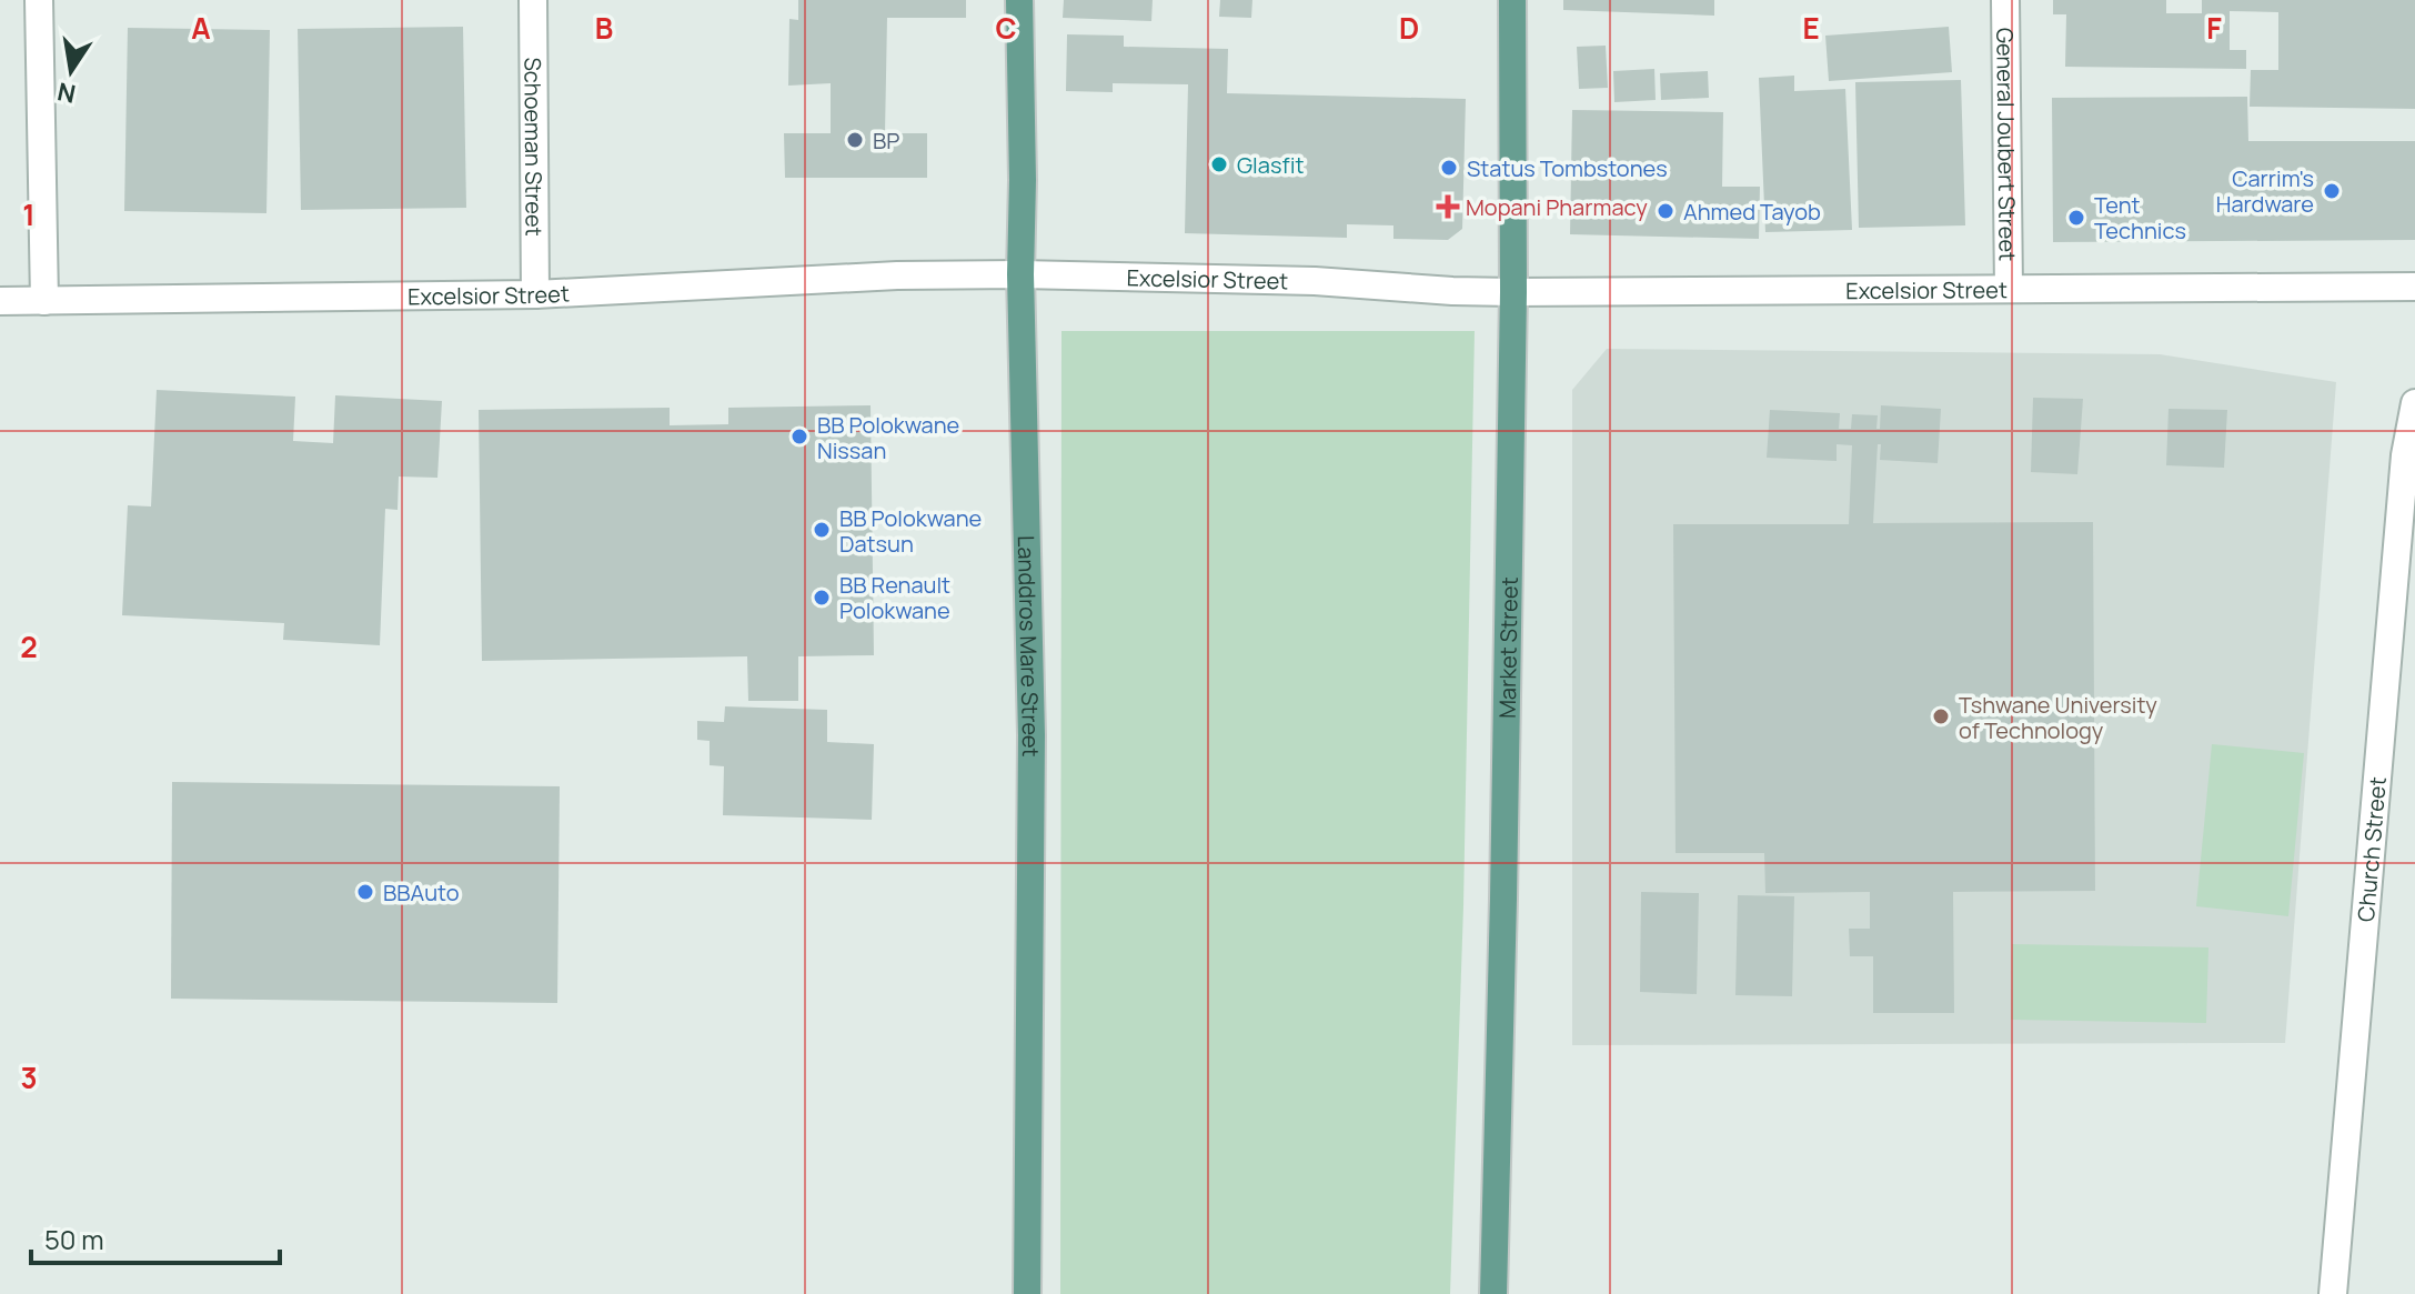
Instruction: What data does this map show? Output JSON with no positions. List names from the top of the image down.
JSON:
{
  "streets": {
    "main road": ["Landdros Mare Street", "Market Street"],
    "street": [
      "General Joubert Street",
      "Schoeman Street",
      "Excelsior Street",
      "Church Street"
    ]
  },
  "crossings": [
    ["General Joubert Street", "Excelsior Street"],
    ["Schoeman Street", "Excelsior Street"],
    ["Excelsior Street", "Landdros Mare Street"],
    ["Excelsior Street", "Market Street"]
  ],
  "places": {
    "other": [
      "BP",
      "Glasfit",
      "Status Tombstones",
      "Carrim's Hardware",
      "Ahmed Tayob",
      "Tent Technics",
      "BB Polokwane Nissan",
      "BB Polokwane Datsun",
      "BB Renault Polokwane",
      "Tshwane University of Technology",
      "BBAuto"
    ],
    "health": ["Mopani Pharmacy"]
  },
  "scale_bar": "50 m",
  "north": "bottom",
  "grid": {
    "columns": [
      "A",
      "B",
      "C",
      "D",
      "E",
      "F"
    ],
    "rows": ["1", "2", "3"]
  }
}
